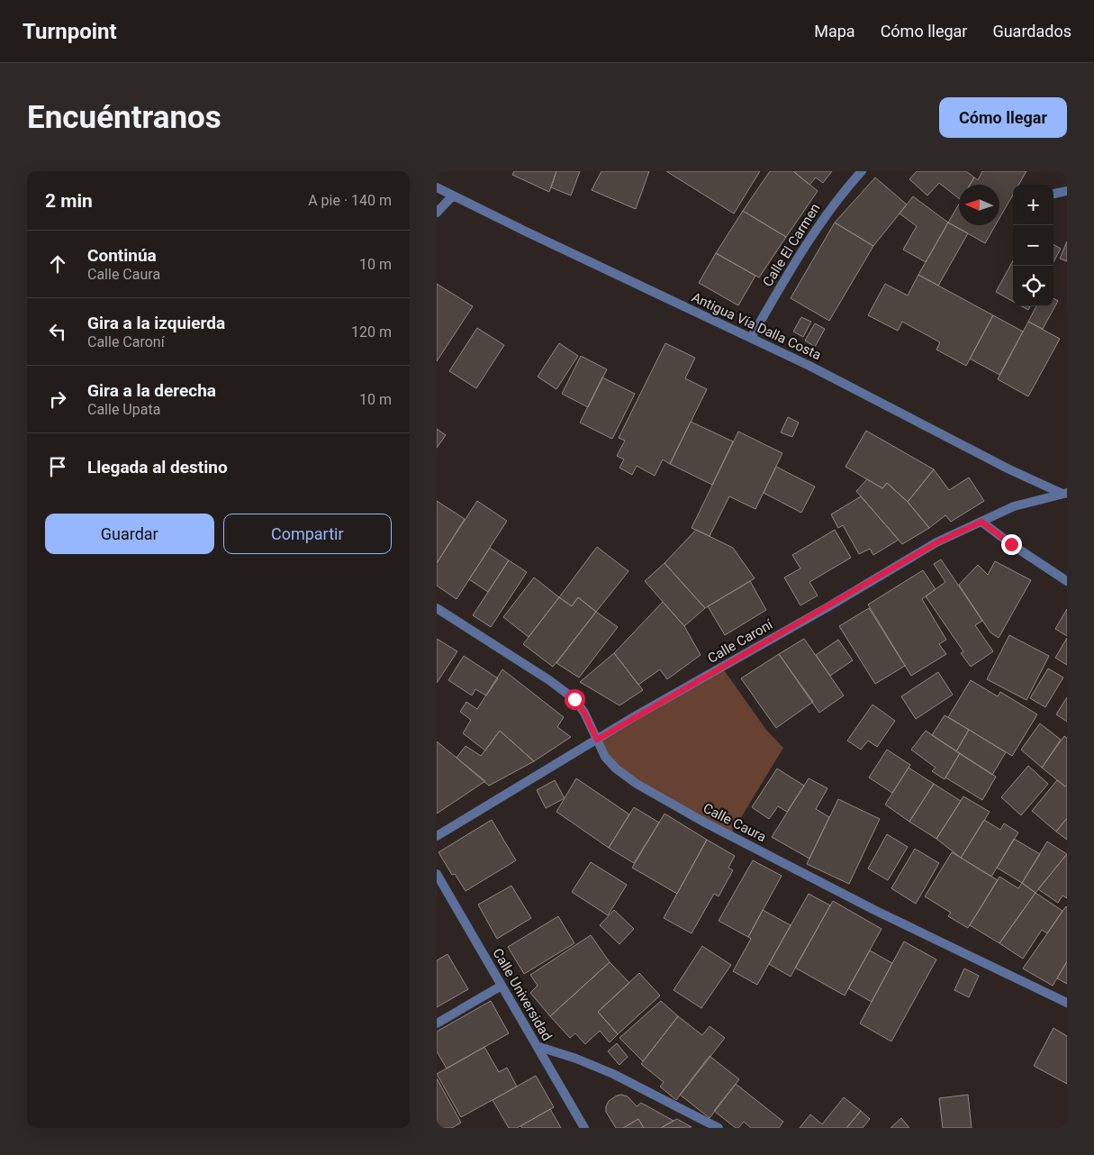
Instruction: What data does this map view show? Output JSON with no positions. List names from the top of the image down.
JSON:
{
  "streets": {
    "street": [
      "Calle El Carmen",
      "Antigua Vía Dalla Costa",
      "Calle Caroní",
      "Calle Caura",
      "Calle Universidad"
    ]
  },
  "crossings": [
    ["Calle El Carmen", "Antigua Vía Dalla Costa"],
    ["Antigua Vía Dalla Costa", "Calle Caroní"],
    ["Calle Caroní", "Calle Caura"]
  ],
  "north": "left",
  "page": {
    "header": "Turnpoint",
    "nav": ["Mapa", "Cómo llegar", "Guardados"],
    "buttons": [
      "Cómo llegar",
      ["Guardar", "Compartir"]
    ],
    "title": "Encuéntranos",
    "heading": ["2 min", "A pie · 140 m"],
    "map_buttons": ["+", "−"],
    "list": [
      ["Continúa", "Calle Caura", "10 m"],
      ["Gira a la izquierda", "Calle Caroní", "120 m"],
      ["Gira a la derecha", "Calle Upata", "10 m"],
      "Llegada al destino"
    ]
  }
}
